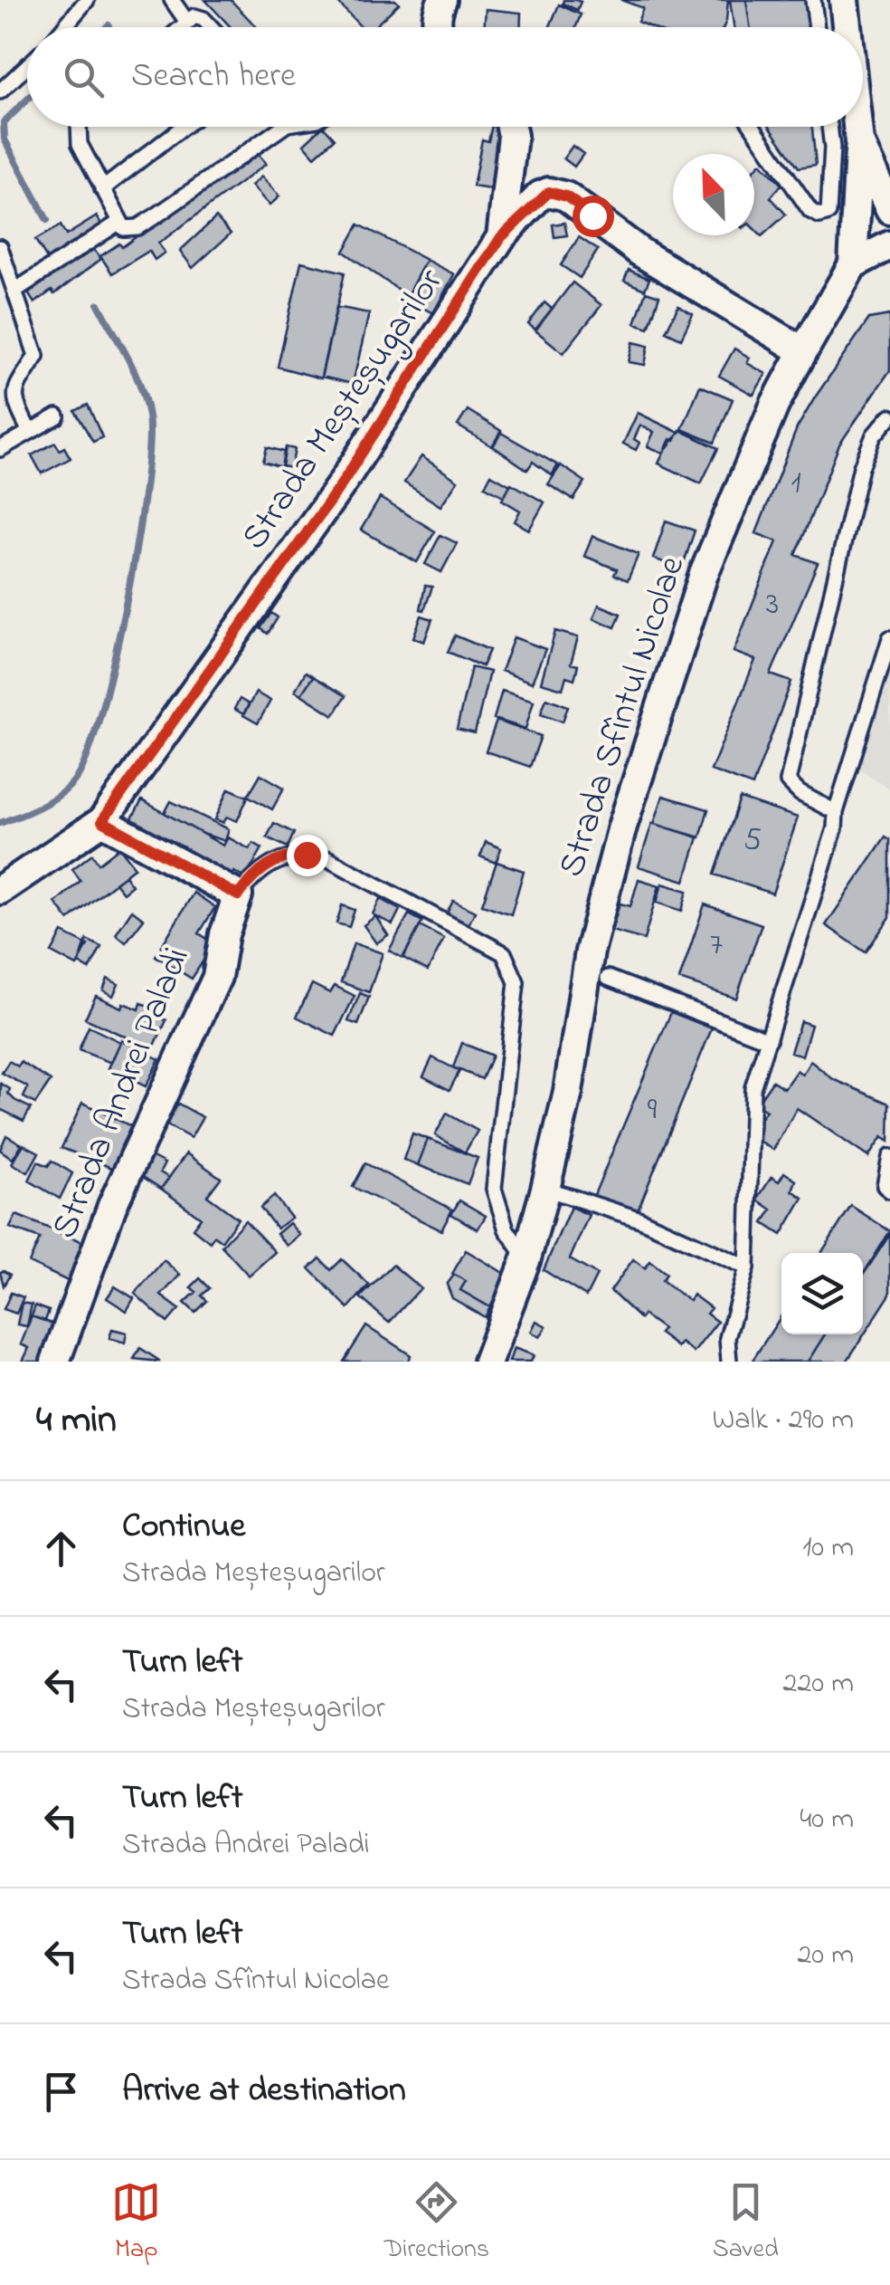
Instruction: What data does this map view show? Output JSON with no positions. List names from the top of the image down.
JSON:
{
  "streets": {
    "street": ["Strada Meșteșugarilor", "Strada Sfîntul Nicolae", "Strada Andrei Paladi"]
  },
  "crossings": [
    ["Strada Meșteșugarilor", "Strada Sfîntul Nicolae"]
  ],
  "house_numbers": [
    "1",
    "3",
    "5",
    "7",
    "9"
  ],
  "north": "top left",
  "page": {
    "search": "Search here",
    "heading": ["4 min", "Walk · 290 m"],
    "list": [
      ["Continue", "Strada Meșteșugarilor", "10 m"],
      ["Turn left", "Strada Meșteșugarilor", "220 m"],
      ["Turn left", "Strada Andrei Paladi", "40 m"],
      ["Turn left", "Strada Sfîntul Nicolae", "20 m"],
      "Arrive at destination"
    ],
    "nav": ["Map", "Directions", "Saved"]
  }
}
